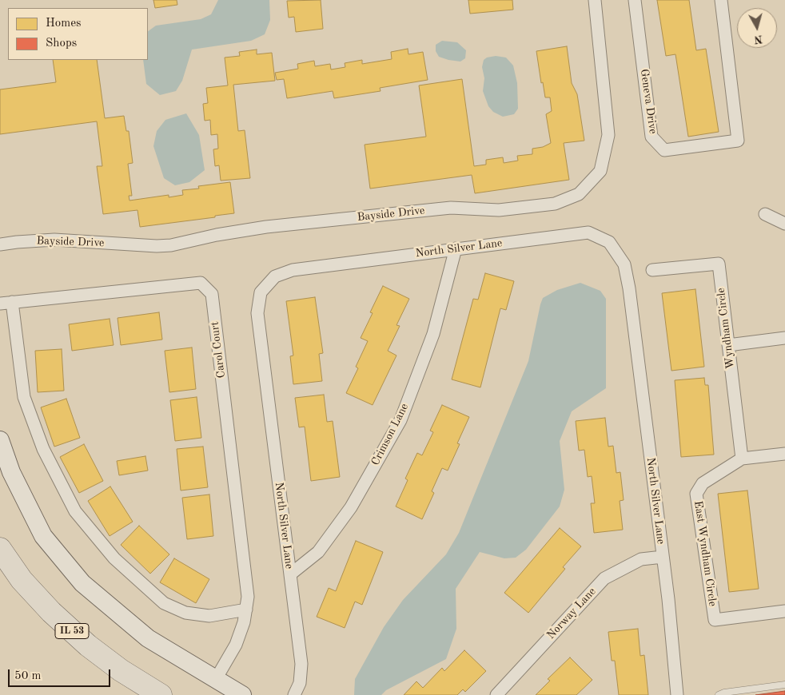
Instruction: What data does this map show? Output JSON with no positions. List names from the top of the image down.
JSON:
{
  "streets": {
    "highway": ["IL 53"],
    "street": [
      "Geneva Drive",
      "Bayside Drive",
      "North Silver Lane",
      "Wyndham Circle",
      "Carol Court",
      "Crimson Lane",
      "East Wyndham Circle",
      "Norway Lane"
    ]
  },
  "crossings": [
    ["North Silver Lane", "Crimson Lane"],
    ["North Silver Lane", "Norway Lane"],
    ["Wyndham Circle", "East Wyndham Circle"]
  ],
  "legend": ["Homes", "Shops"],
  "scale_bar": "50 m",
  "north": "bottom"
}
